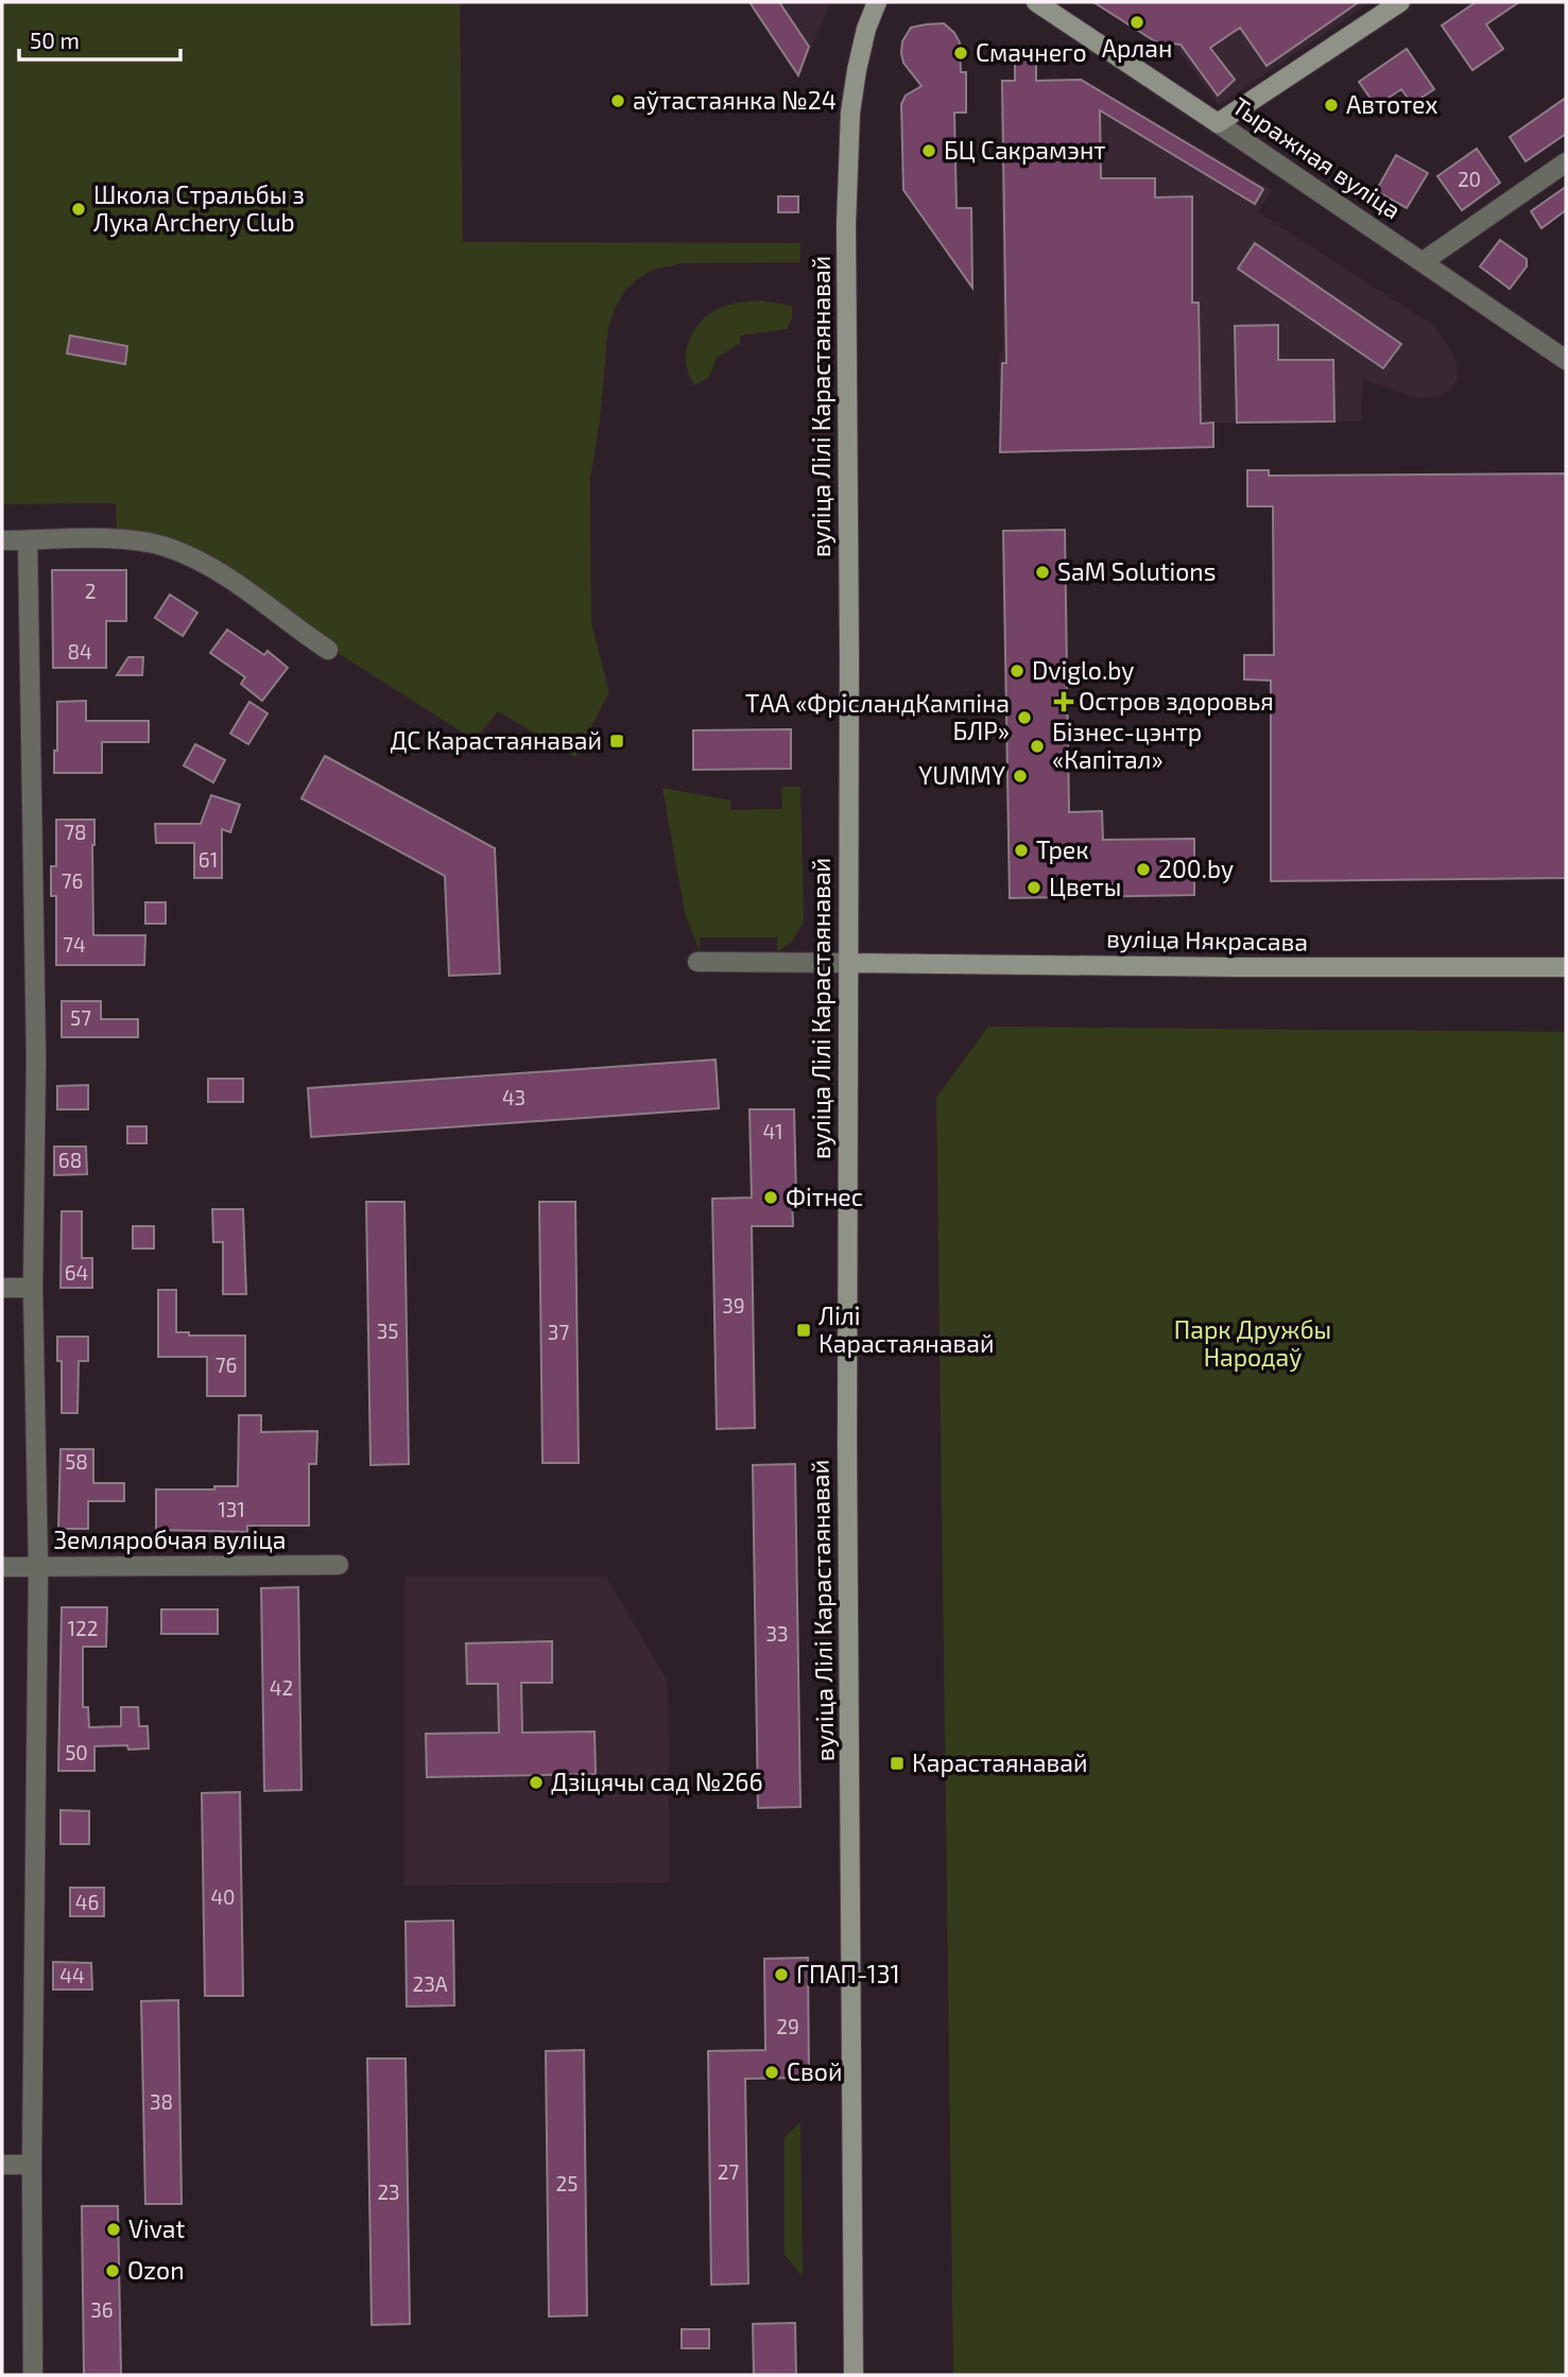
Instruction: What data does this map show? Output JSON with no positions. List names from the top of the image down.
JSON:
{
  "streets": {
    "main road": ["Тыражная вуліца", "вуліца Лілі Карастаянавай", "вуліца Някрасава"],
    "street": ["Земляробчая вуліца"]
  },
  "crossings": [
    ["вуліца Лілі Карастаянавай", "вуліца Някрасава"]
  ],
  "parks": ["Парк Дружбы Народаў"],
  "places": {
    "other": [
      "Арлан",
      "Смачнего",
      "аўтастаянка №24",
      "Автотех",
      "БЦ Сакрамэнт",
      "Школа Стральбы з Лука Archery Club",
      "SaM Solutions",
      "Dviglo.by",
      "ТАА «ФрісландКампіна БЛР»",
      "Бізнес-цэнтр «Капітал»",
      "YUMMY",
      "Трек",
      "200.by",
      "Цветы",
      "Фітнес",
      "Дзіцячы сад №266",
      "ГПАП-131",
      "Свой",
      "Vivat",
      "Ozon"
    ],
    "health": ["Остров здоровья"],
    "transit": ["ДС Карастаянавай", "Лілі Карастаянавай", "Карастаянавай"]
  },
  "house_numbers": [
    "20",
    "2",
    "84",
    "78",
    "61",
    "76",
    "74",
    "57",
    "43",
    "41",
    "68",
    "64",
    "39",
    "35",
    "37",
    "76",
    "58",
    "131",
    "122",
    "33",
    "42",
    "50",
    "40",
    "46",
    "44",
    "23А",
    "29",
    "38",
    "27",
    "25",
    "23",
    "36"
  ],
  "scale_bar": "50 m"
}
